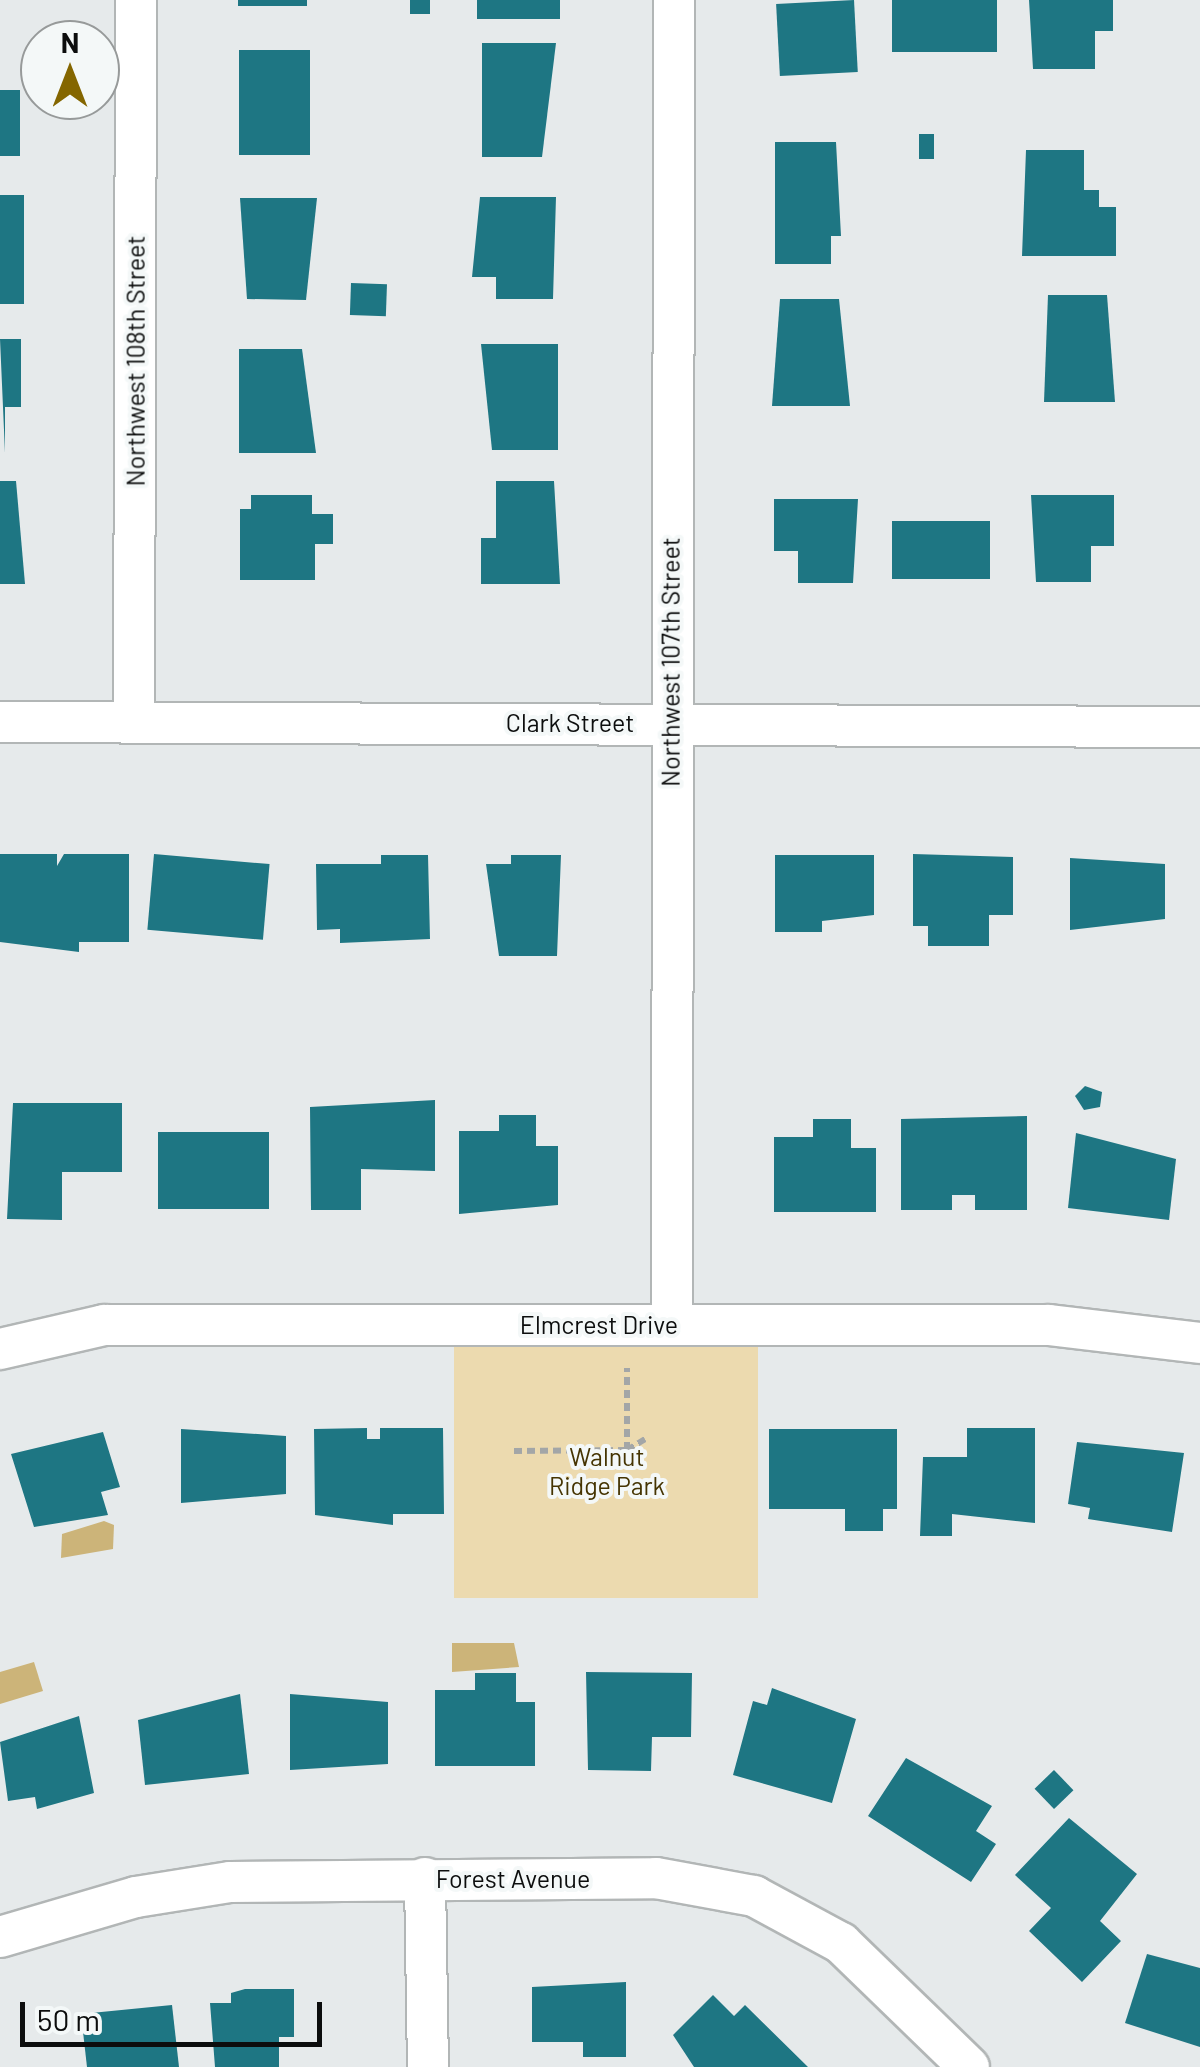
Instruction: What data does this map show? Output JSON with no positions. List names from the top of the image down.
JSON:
{
  "streets": {
    "street": [
      "Northwest 108th Street",
      "Northwest 107th Street",
      "Clark Street",
      "Elmcrest Drive",
      "Forest Avenue"
    ]
  },
  "crossings": [
    ["Northwest 108th Street", "Clark Street"],
    ["Northwest 107th Street", "Clark Street"],
    ["Northwest 107th Street", "Elmcrest Drive"]
  ],
  "parks": ["Walnut Ridge Park"],
  "scale_bar": "50 m",
  "north": "top"
}
